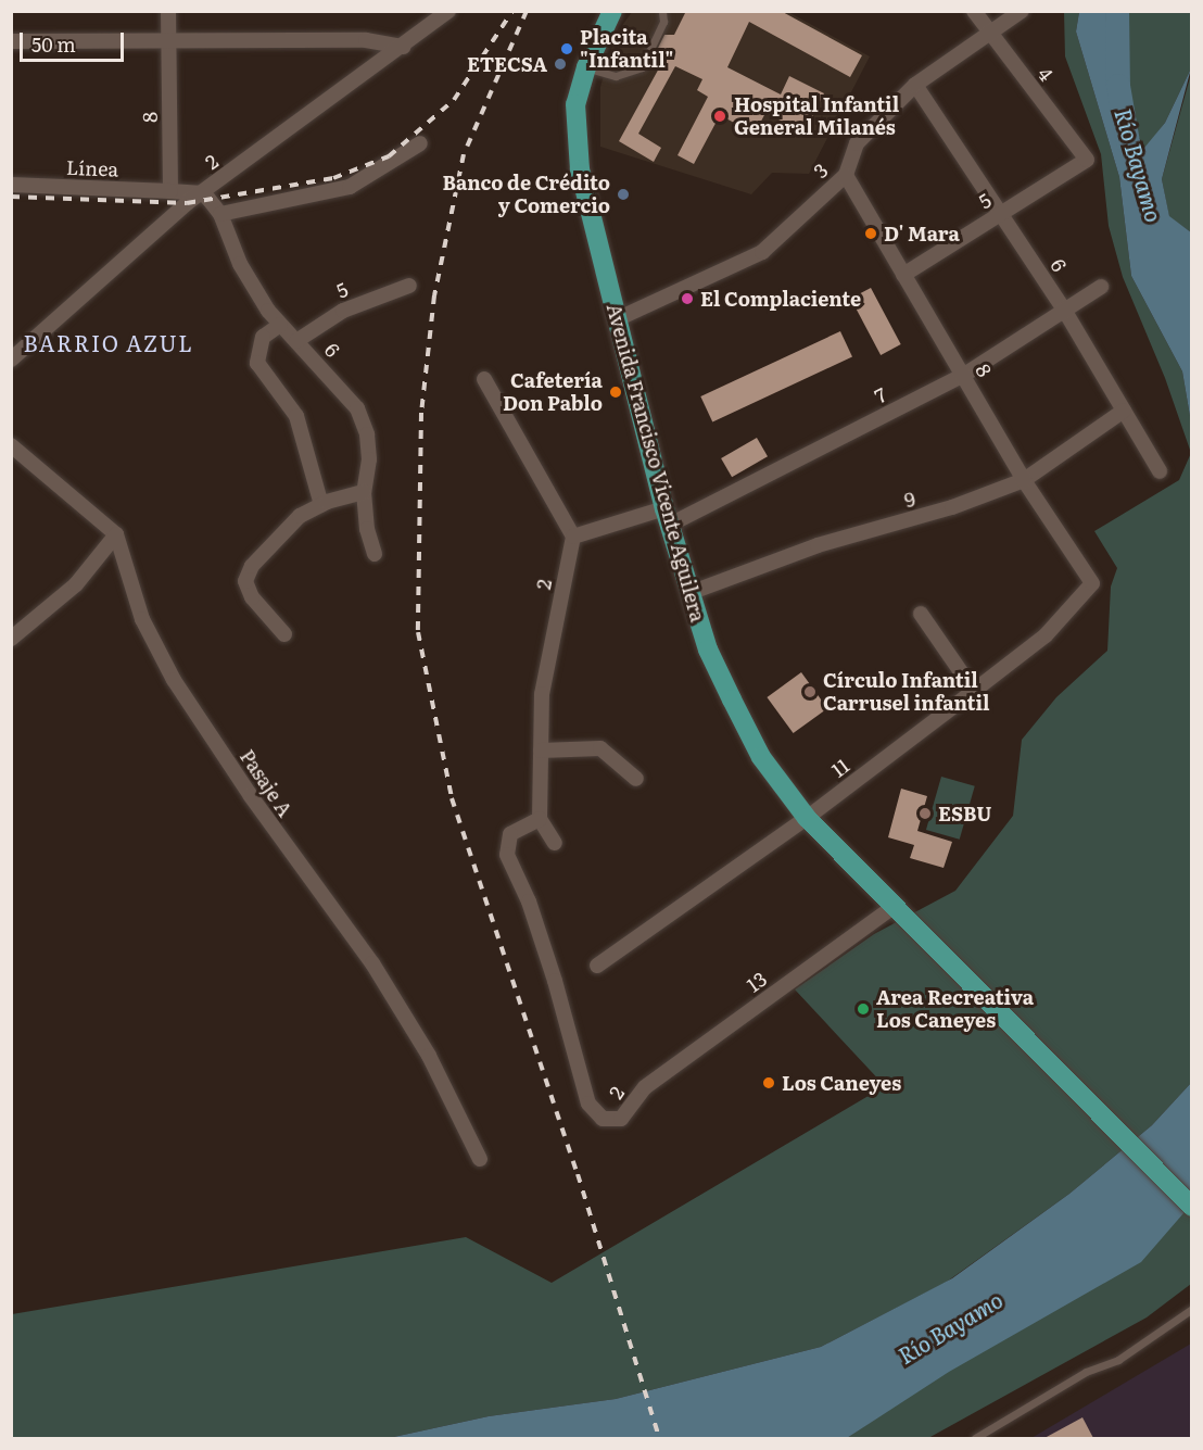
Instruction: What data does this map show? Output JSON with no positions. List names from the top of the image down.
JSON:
{
  "streets": {
    "main road": ["Avenida Francisco Vicente Aguilera"],
    "street": [
      "4",
      "8",
      "2",
      "Línea",
      "3",
      "5",
      "6",
      "7",
      "9",
      "11",
      "Pasaje A",
      "13"
    ]
  },
  "crossings": [
    ["4", "3"],
    ["4", "5"],
    ["8", "Línea"],
    ["8", "3"],
    ["8", "5"],
    ["8", "7"],
    ["8", "9"],
    ["8", "11"],
    ["2", "6"],
    ["2", "7"],
    ["2", "13"],
    ["3", "6"],
    ["3", "Avenida Francisco Vicente Aguilera"],
    ["5", "6"],
    ["6", "7"],
    ["6", "9"],
    ["7", "Avenida Francisco Vicente Aguilera"],
    ["Avenida Francisco Vicente Aguilera", "9"],
    ["Avenida Francisco Vicente Aguilera", "11"],
    ["Avenida Francisco Vicente Aguilera", "13"]
  ],
  "districts": ["BARRIO AZUL"],
  "water": ["Río Bayamo"],
  "places": [
    "Placita \"Infantil\"",
    "ETECSA",
    "Hospital Infantil General Milanés",
    "Banco de Crédito y Comercio",
    "D' Mara",
    "El Complaciente",
    "Cafetería Don Pablo",
    "Círculo Infantil Carrusel infantil",
    "ESBU",
    "Area Recreativa Los Caneyes",
    "Los Caneyes"
  ],
  "scale_bar": "50 m"
}
